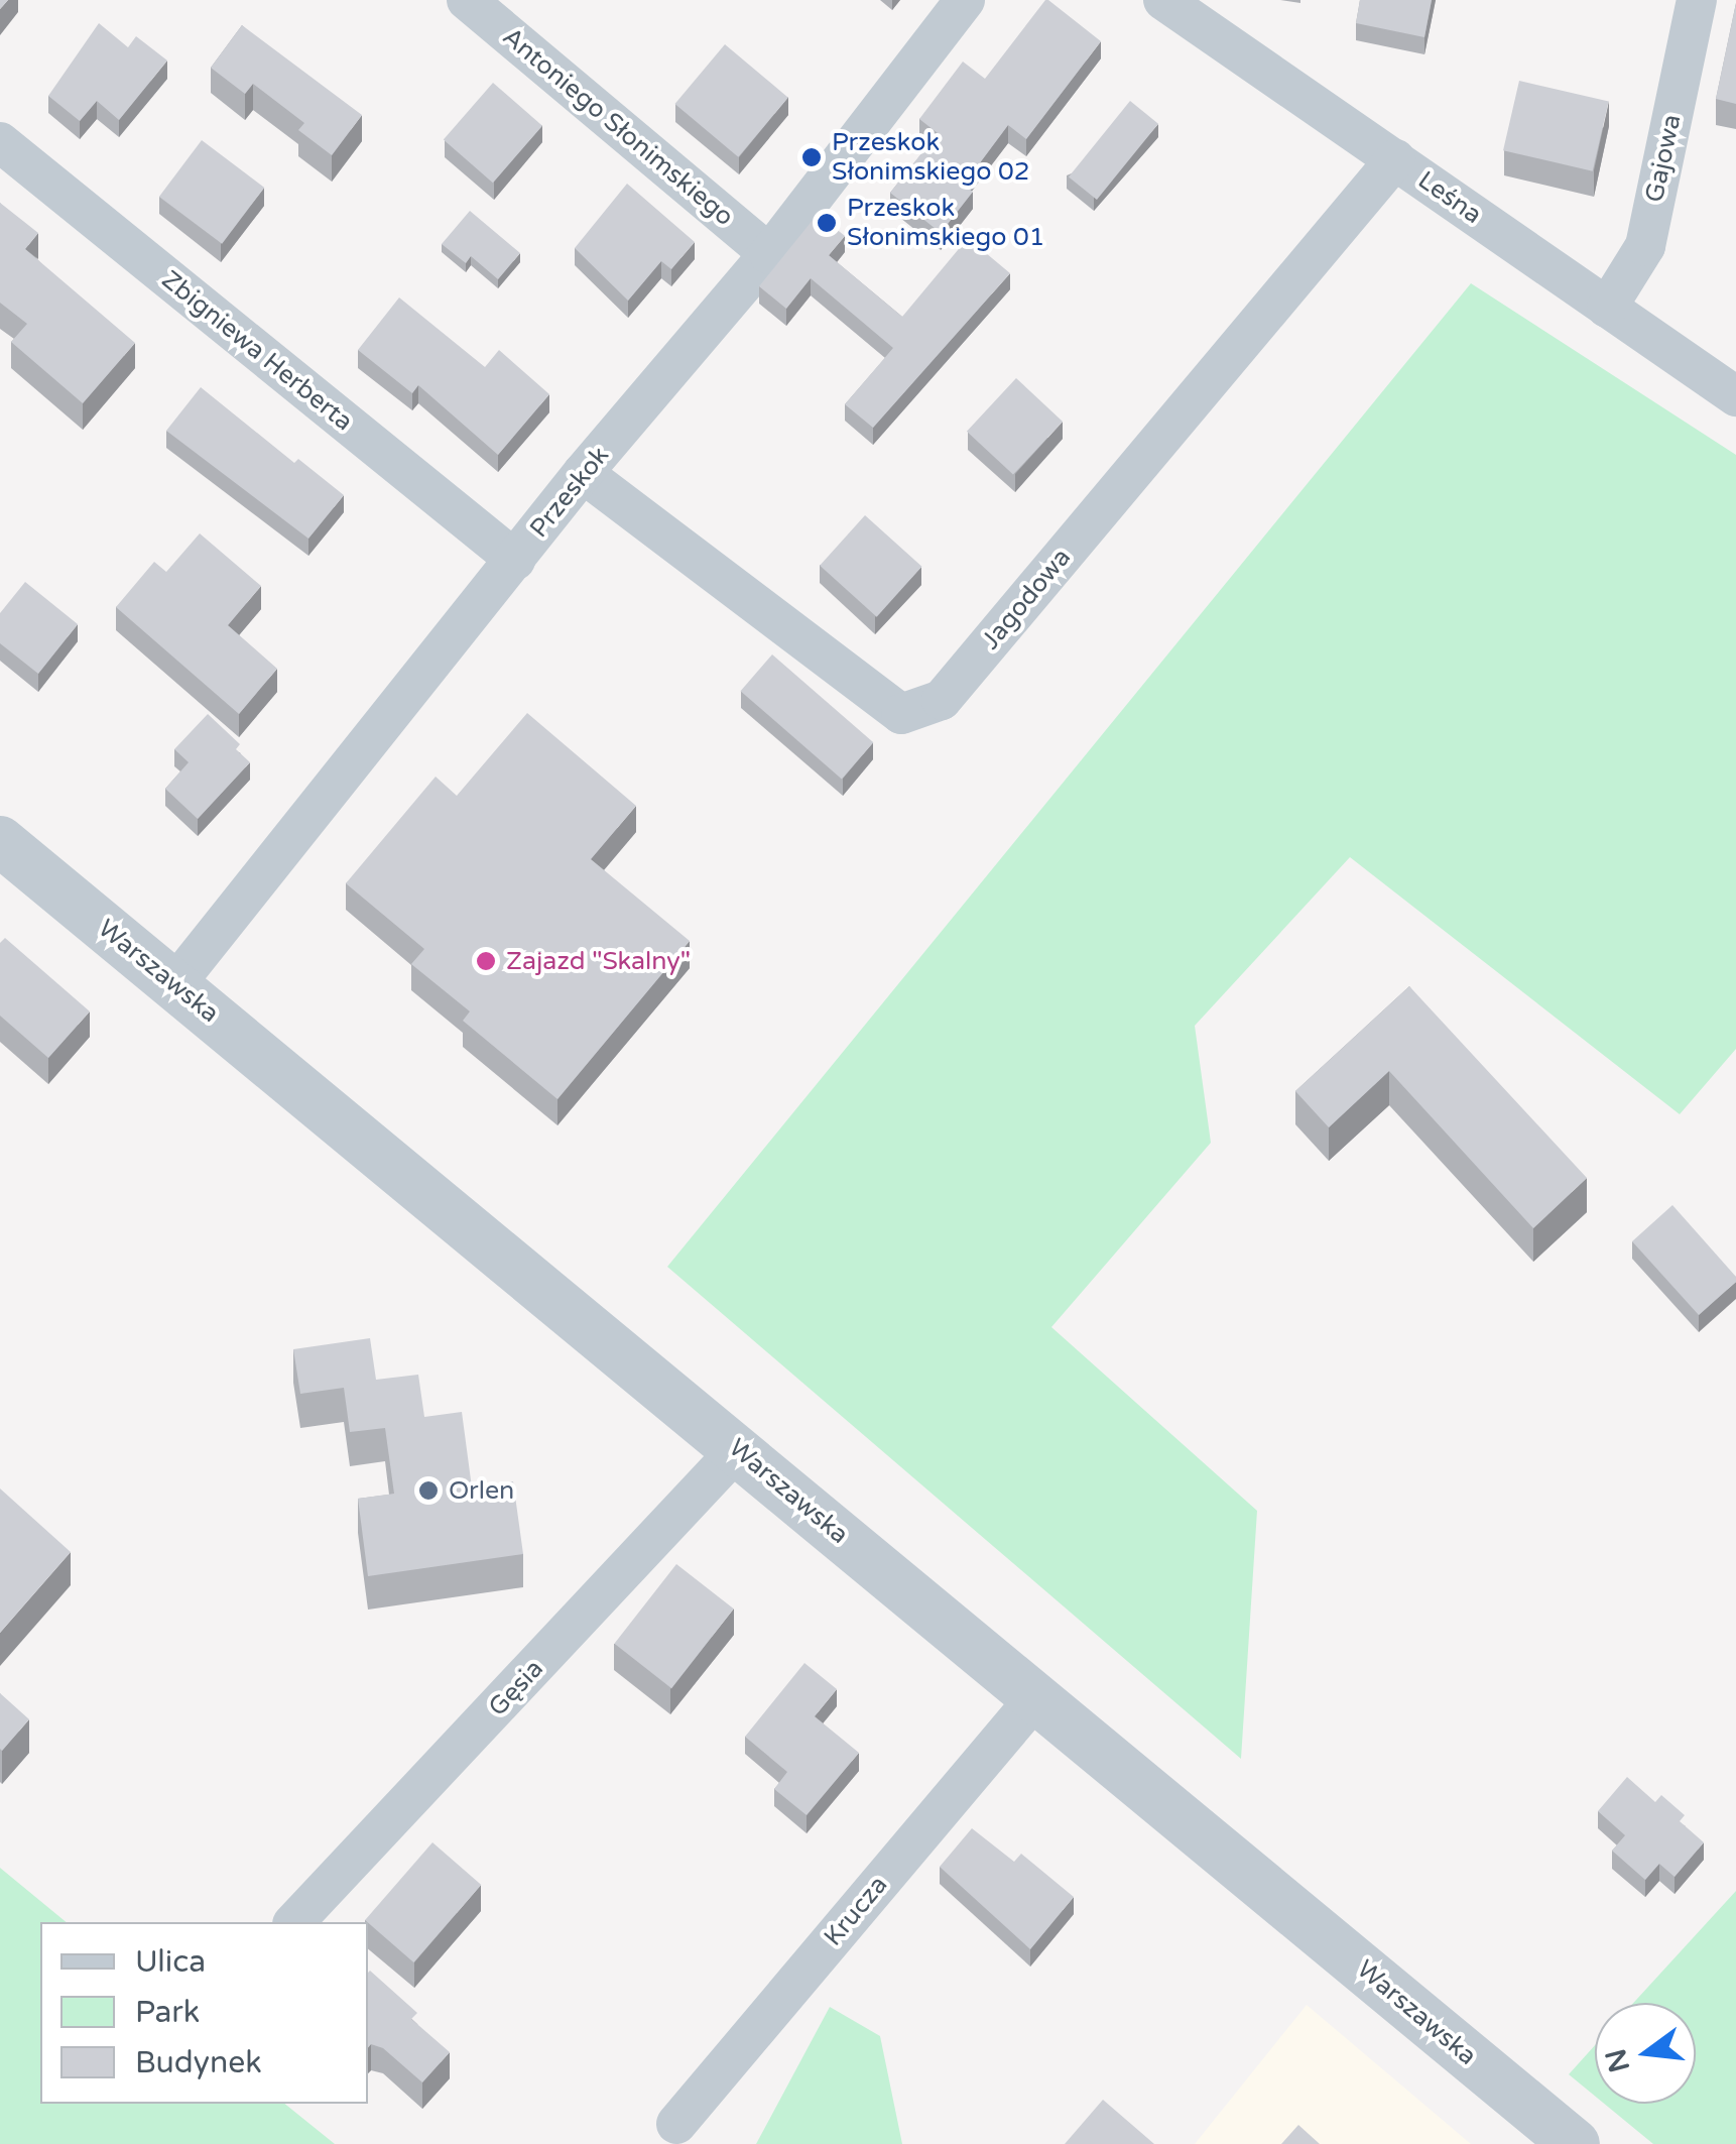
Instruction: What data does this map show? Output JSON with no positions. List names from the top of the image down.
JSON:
{
  "streets": {
    "street": [
      "Antoniego Słonimskiego",
      "Gajowa",
      "Leśna",
      "Zbigniewa Herberta",
      "Przeskok",
      "Jagodowa",
      "Warszawska",
      "Gęsia",
      "Krucza"
    ]
  },
  "crossings": [
    ["Antoniego Słonimskiego", "Przeskok"],
    ["Gajowa", "Leśna"],
    ["Leśna", "Jagodowa"],
    ["Zbigniewa Herberta", "Przeskok"],
    ["Przeskok", "Jagodowa"],
    ["Przeskok", "Warszawska"],
    ["Warszawska", "Gęsia"],
    ["Warszawska", "Krucza"]
  ],
  "places": [
    "Przeskok Słonimskiego 02",
    "Przeskok Słonimskiego 01",
    "Zajazd \"Skalny\"",
    "Orlen"
  ],
  "legend": ["Ulica", "Park", "Budynek"],
  "north": "left"
}
